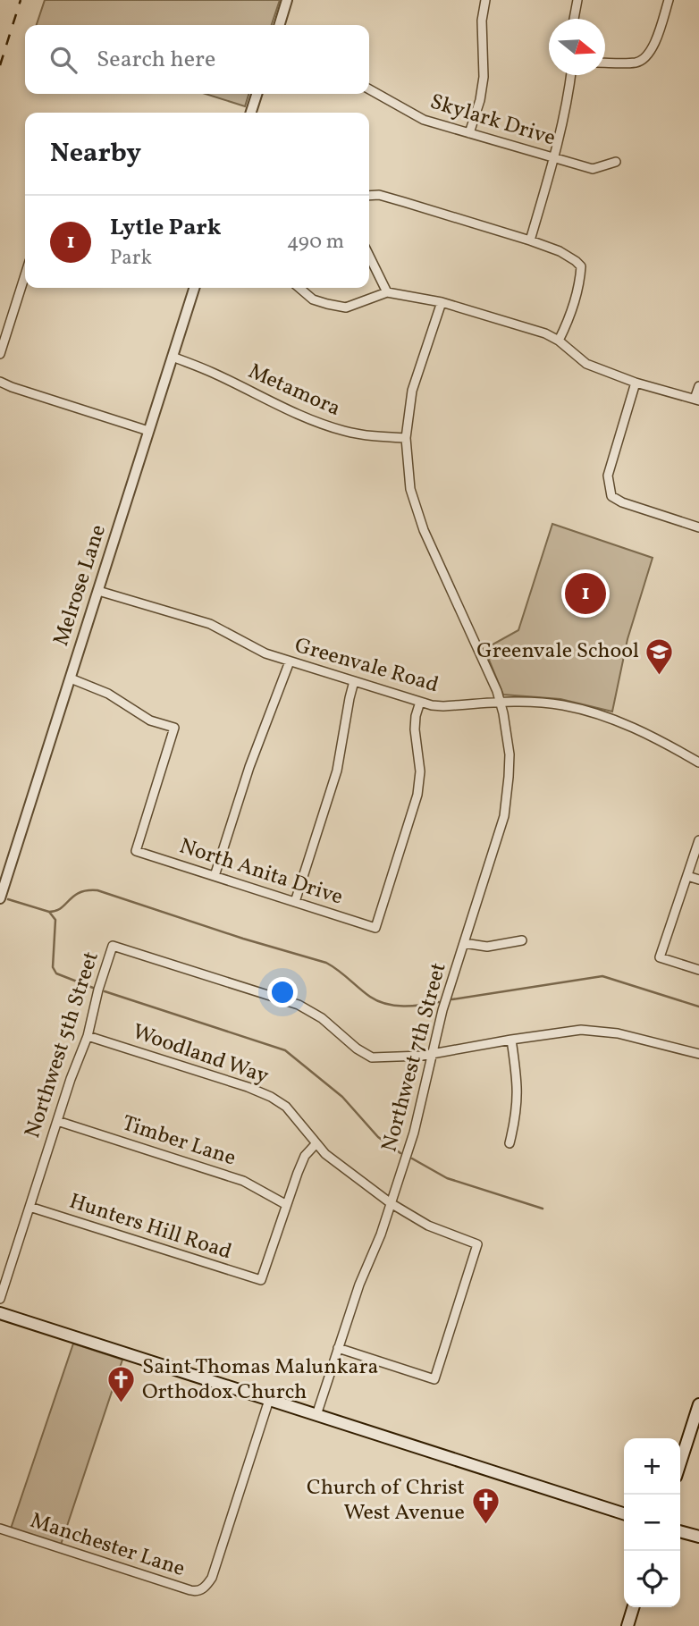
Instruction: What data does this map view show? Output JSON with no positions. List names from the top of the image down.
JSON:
{
  "streets": {
    "street": [
      "Skylark Drive",
      "Metamora",
      "Melrose Lane",
      "Greenvale Road",
      "North Anita Drive",
      "Northwest 5th Street",
      "Woodland Way",
      "Northwest 7th Street",
      "Timber Lane",
      "Hunters Hill Road",
      "Manchester Lane"
    ]
  },
  "crossings": [
    ["Metamora", "Melrose Lane"],
    ["Metamora", "Northwest 7th Street"],
    ["Melrose Lane", "Greenvale Road"],
    ["Melrose Lane", "North Anita Drive"],
    ["Greenvale Road", "North Anita Drive"],
    ["Greenvale Road", "Northwest 7th Street"],
    ["Northwest 5th Street", "Woodland Way"],
    ["Northwest 5th Street", "Northwest 7th Street"],
    ["Northwest 5th Street", "Timber Lane"],
    ["Northwest 5th Street", "Hunters Hill Road"],
    ["Woodland Way", "Northwest 7th Street"],
    ["Timber Lane", "Hunters Hill Road"]
  ],
  "places": {
    "school or university": ["Greenvale School"],
    "church": ["Saint Thomas Malunkara Orthodox Church", "Church of Christ West Avenue"]
  },
  "north": "right",
  "page": {
    "search": "Search here",
    "heading": "Nearby",
    "list": [
      {
        "mark": "1",
        "name": "Lytle Park",
        "note": "Park",
        "value": "490 m"
      }
    ],
    "pins": "1",
    "map_buttons": ["+", "−"]
  }
}
